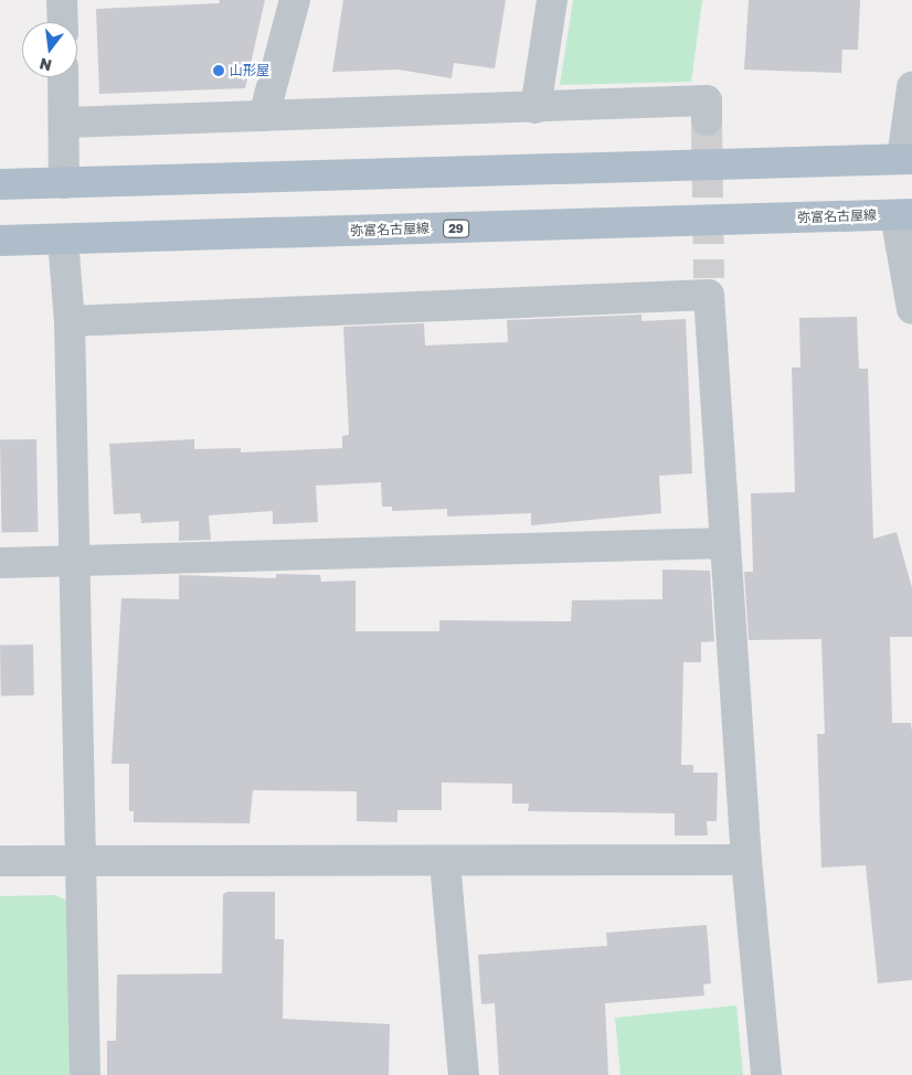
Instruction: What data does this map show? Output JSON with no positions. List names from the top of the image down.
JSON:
{
  "streets": {
    "main road": ["弥富名古屋線", "29"]
  },
  "places": ["山形屋"],
  "north": "bottom"
}
